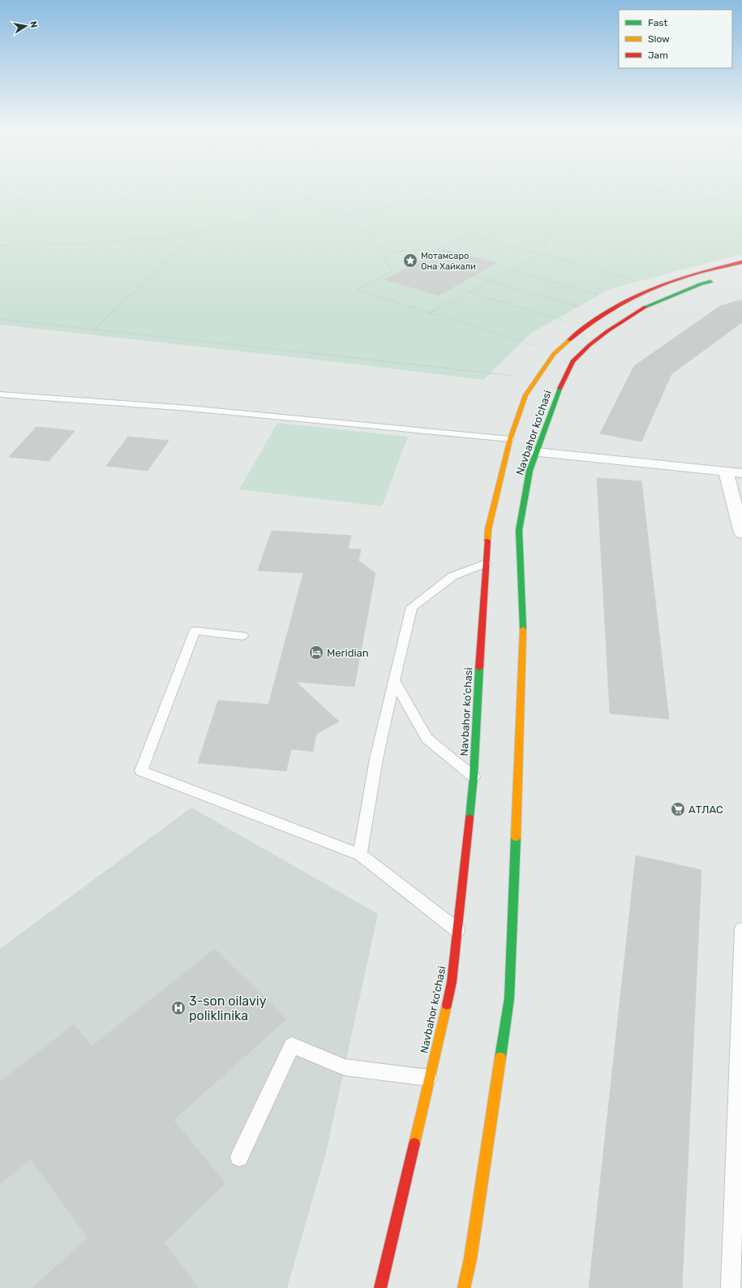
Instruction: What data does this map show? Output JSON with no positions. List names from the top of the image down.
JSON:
{
  "streets": {
    "street": ["Navbahor ko'chasi"]
  },
  "places": {
    "place": ["Мотамсаро Она Хайкали"],
    "hotel": ["Meridian"],
    "supermarket": ["АТЛАС"],
    "hospital": ["3-son oilaviy poliklinika"]
  },
  "legend": ["Fast", "Slow", "Jam"],
  "north": "right"
}
